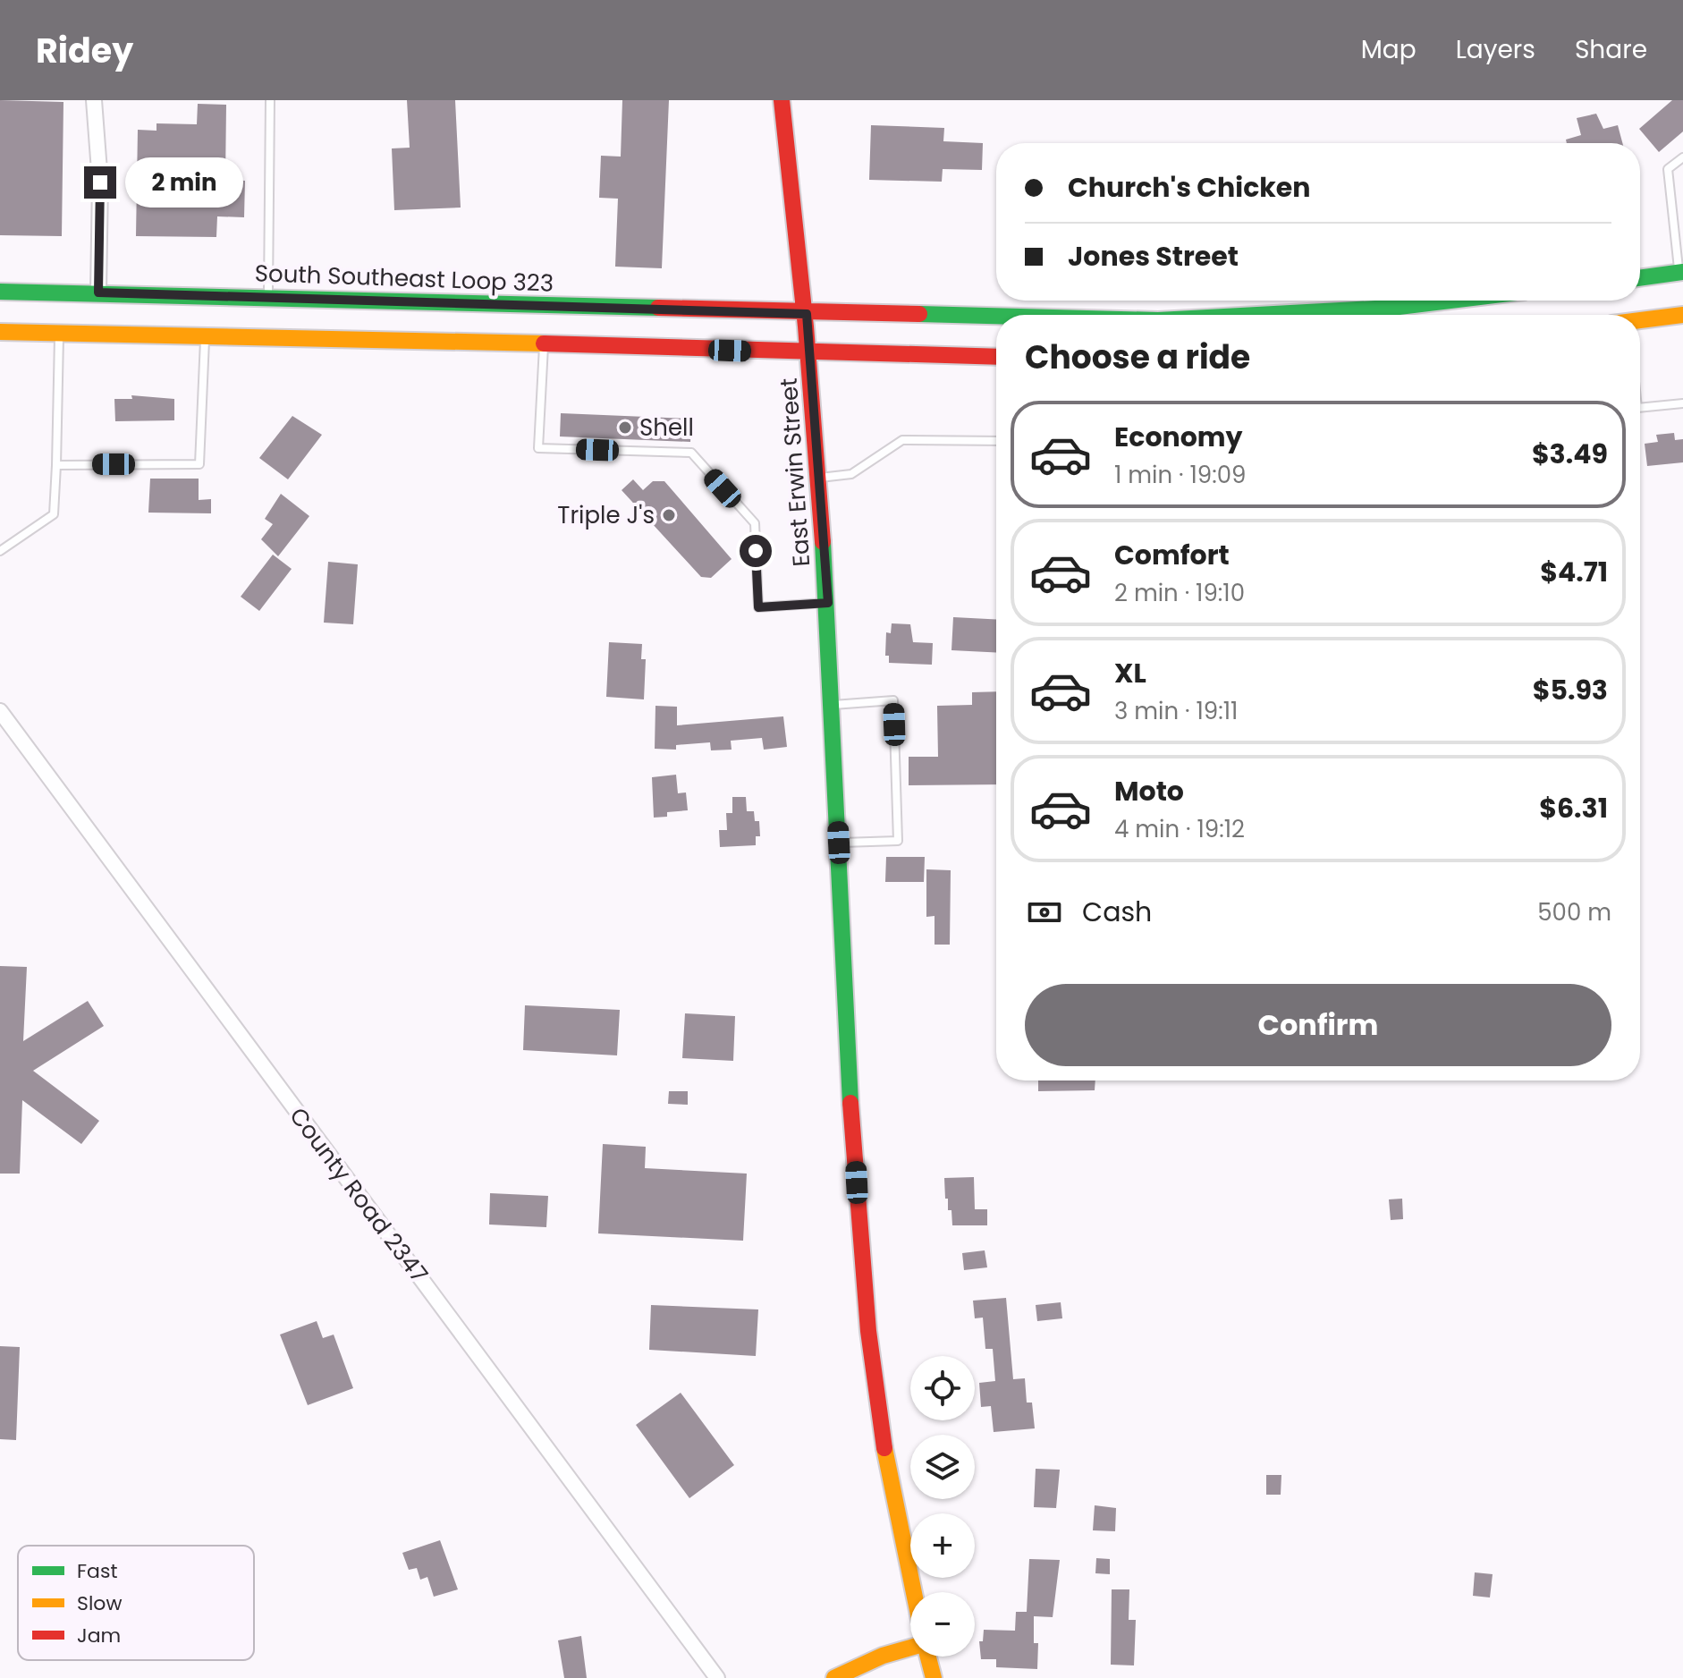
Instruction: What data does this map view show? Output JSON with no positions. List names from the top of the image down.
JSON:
{
  "streets": {
    "main road": ["South Southeast Loop 323", "East Erwin Street"],
    "street": ["County Road 2347"]
  },
  "crossings": [
    ["South Southeast Loop 323", "East Erwin Street"]
  ],
  "places": ["Shell", "Triple J's"],
  "legend": ["Fast", "Slow", "Jam"],
  "page": {
    "header": "Ridey",
    "nav": ["Map", "Layers", "Share"],
    "banner": ["Church's Chicken", "Jones Street"],
    "bubble": "2 min",
    "heading": "Choose a ride",
    "list": [
      {
        "name": "Economy",
        "note": "1 min · 19:09",
        "value": "$3.49"
      },
      {
        "name": "Comfort",
        "note": "2 min · 19:10",
        "value": "$4.71"
      },
      {
        "name": "XL",
        "note": "3 min · 19:11",
        "value": "$5.93"
      },
      {
        "name": "Moto",
        "note": "4 min · 19:12",
        "value": "$6.31"
      }
    ],
    "pay": ["Cash", "500 m"],
    "buttons": "Confirm",
    "map_buttons": ["+", "−"]
  }
}
